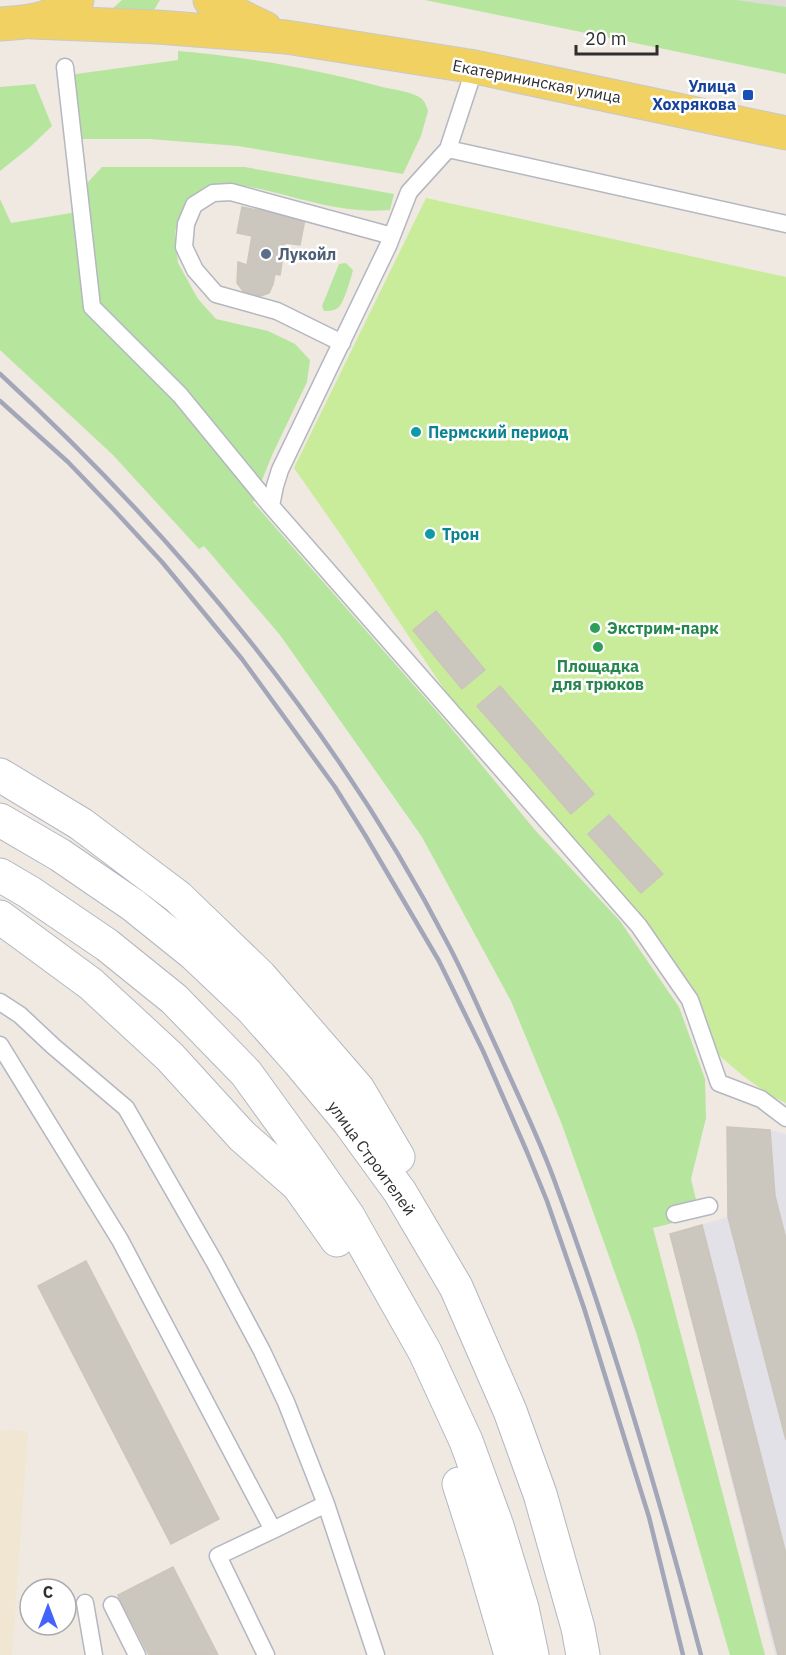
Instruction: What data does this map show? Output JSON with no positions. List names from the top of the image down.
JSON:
{
  "streets": {
    "main road": ["Екатерининская улица", "улица Строителей"]
  },
  "places": {
    "transit": ["Улица Хохрякова"],
    "other": [
      "Лукойл",
      "Пермский период",
      "Трон",
      "Экстрим-парк",
      "Площадка для трюков"
    ]
  },
  "scale_bar": "20 m",
  "north": "top"
}
